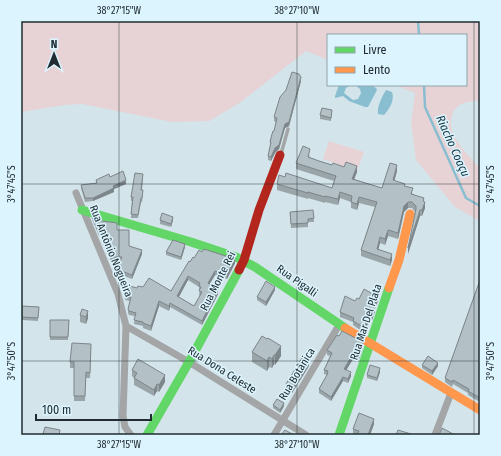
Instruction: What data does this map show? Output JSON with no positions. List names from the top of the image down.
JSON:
{
  "streets": {
    "street": [
      "Rua Antônio Nogueira",
      "Rua Monte Rei",
      "Rua Pigalli",
      "Rua Mar Del Plata",
      "Rua Dona Celeste",
      "Rua Botânica"
    ]
  },
  "crossings": [
    ["Rua Antônio Nogueira", "Rua Pigalli"],
    ["Rua Antônio Nogueira", "Rua Dona Celeste"],
    ["Rua Monte Rei", "Rua Pigalli"],
    ["Rua Monte Rei", "Rua Dona Celeste"],
    ["Rua Pigalli", "Rua Mar Del Plata"],
    ["Rua Pigalli", "Rua Botânica"],
    ["Rua Dona Celeste", "Rua Botânica"]
  ],
  "water": ["Riacho Coaçu"],
  "legend": ["Livre", "Lento"],
  "scale_bar": "100 m",
  "north": "top",
  "coordinates": [
    "38°27'15\"W",
    "38°27'10\"W",
    "3°47'45\"S",
    "3°47'50\"S"
  ]
}
